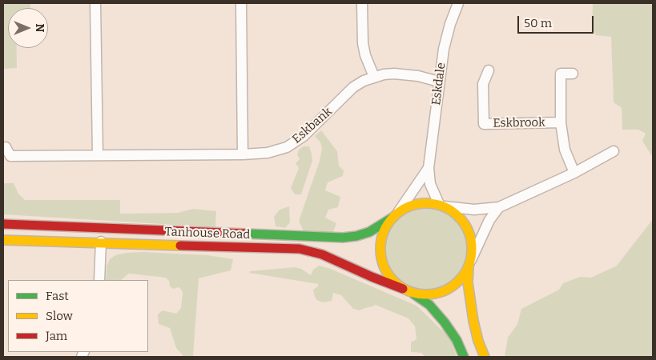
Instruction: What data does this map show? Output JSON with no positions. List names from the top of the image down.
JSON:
{
  "streets": {
    "street": [
      "Eskdale",
      "Eskbrook",
      "Eskbank",
      "Tanhouse Road"
    ]
  },
  "crossings": [
    ["Eskdale", "Eskbank"],
    ["Eskdale", "Tanhouse Road"]
  ],
  "legend": ["Fast", "Slow", "Jam"],
  "scale_bar": "50 m",
  "north": "right"
}
